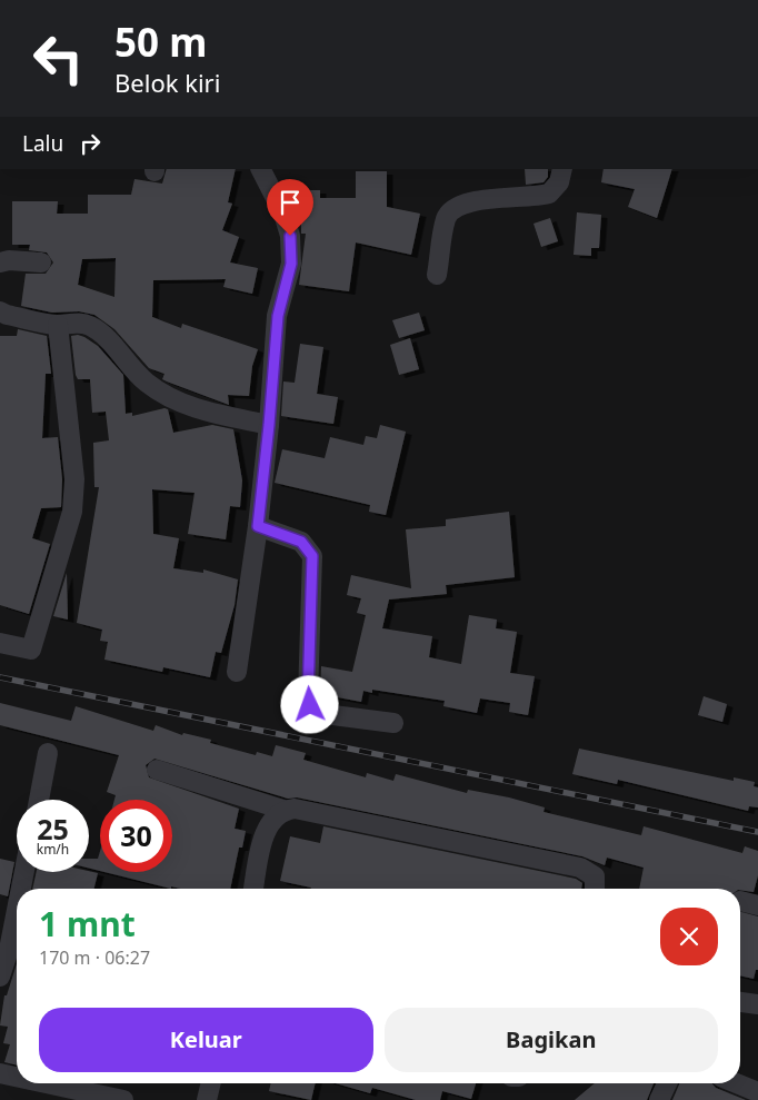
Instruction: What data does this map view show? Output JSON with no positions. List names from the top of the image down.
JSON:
{
  "page": {
    "turn": ["50 m", "Belok kiri"],
    "then": "Lalu",
    "speed": "25 km/h",
    "limit": "30",
    "heading": ["1 mnt", "170 m · 06:27"],
    "buttons": ["Keluar", "Bagikan"]
  }
}
